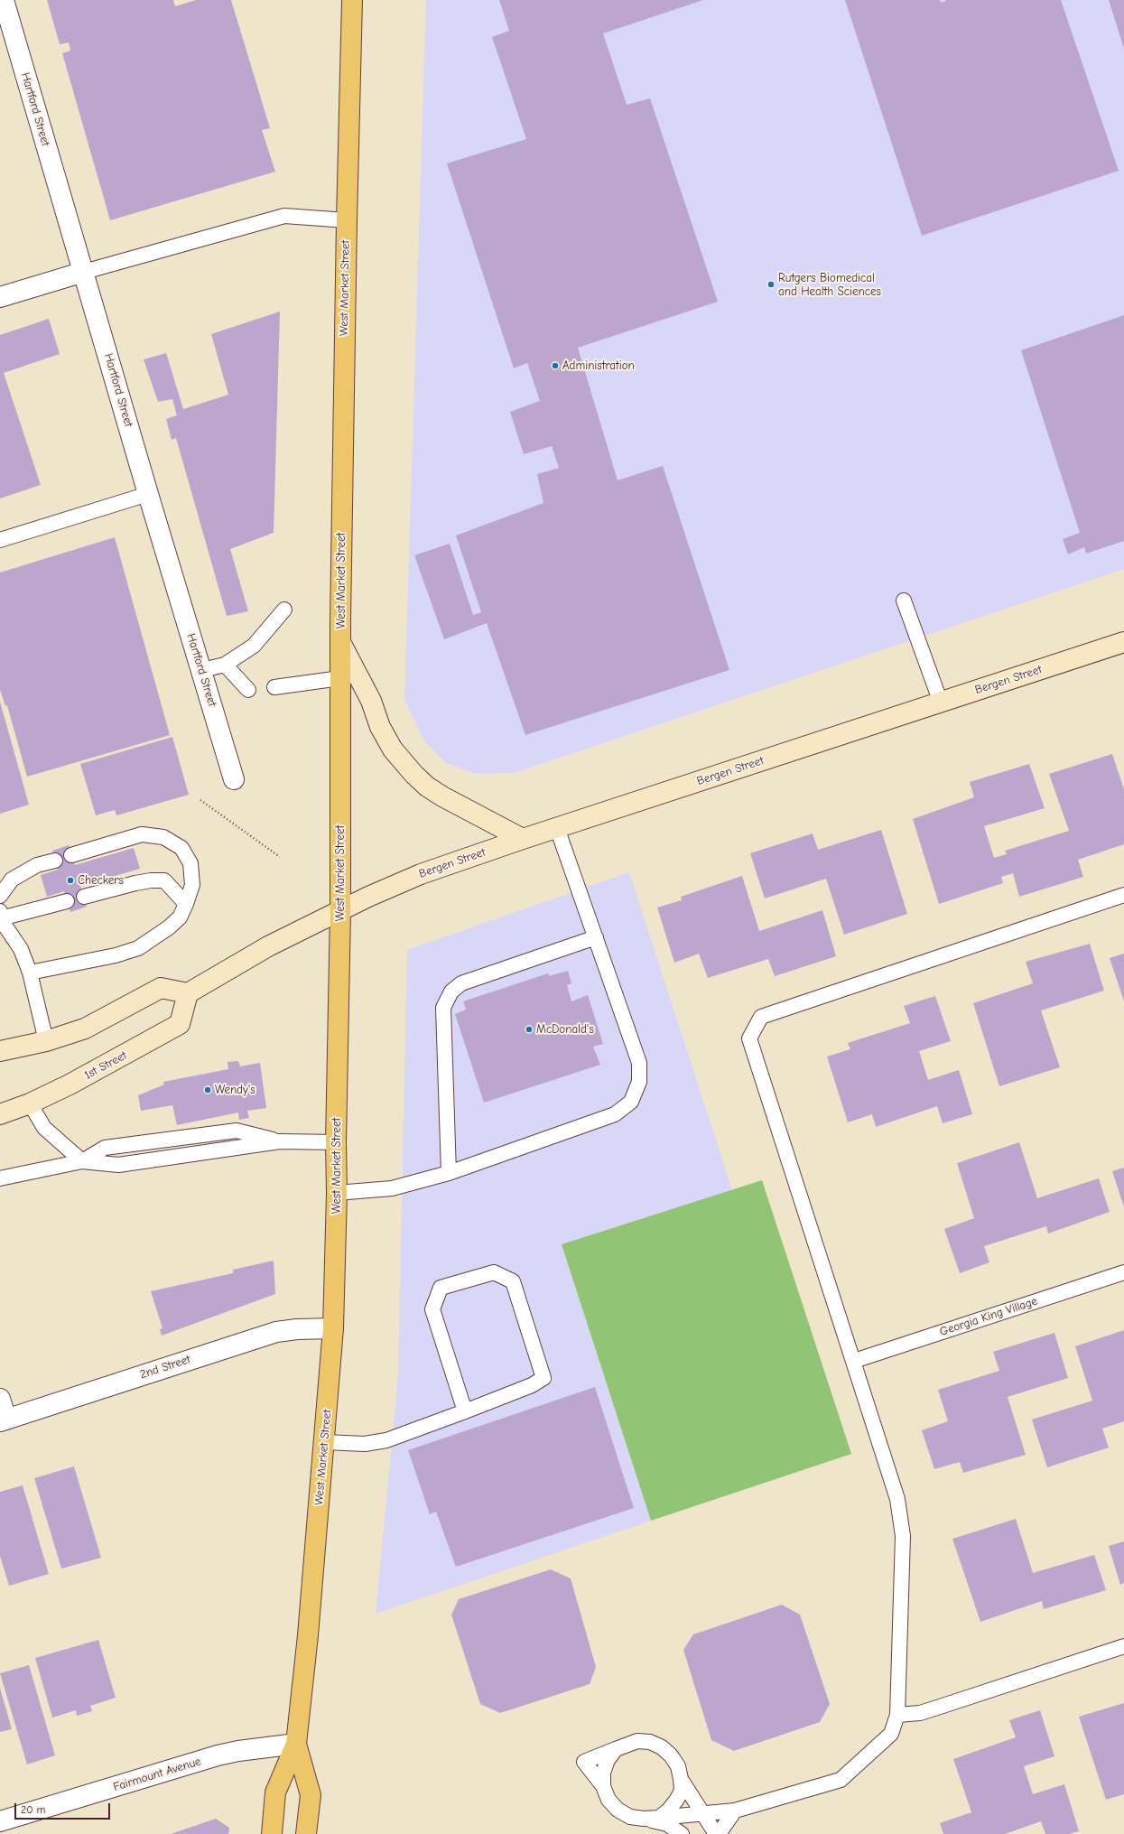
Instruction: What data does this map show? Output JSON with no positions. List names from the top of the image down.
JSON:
{
  "streets": {
    "main road": ["West Market Street", "Bergen Street", "1st Street"],
    "street": ["Hartford Street", "2nd Street", "Fairmount Avenue"],
    "lane": ["Georgia King Village"]
  },
  "crossings": [
    ["West Market Street", "Bergen Street"],
    ["West Market Street", "2nd Street"],
    ["West Market Street", "Fairmount Avenue"]
  ],
  "places": [
    "Rutgers Biomedical and Health Sciences",
    "Administration",
    "Checkers",
    "McDonald's",
    "Wendy's"
  ],
  "scale_bar": "20 m"
}
